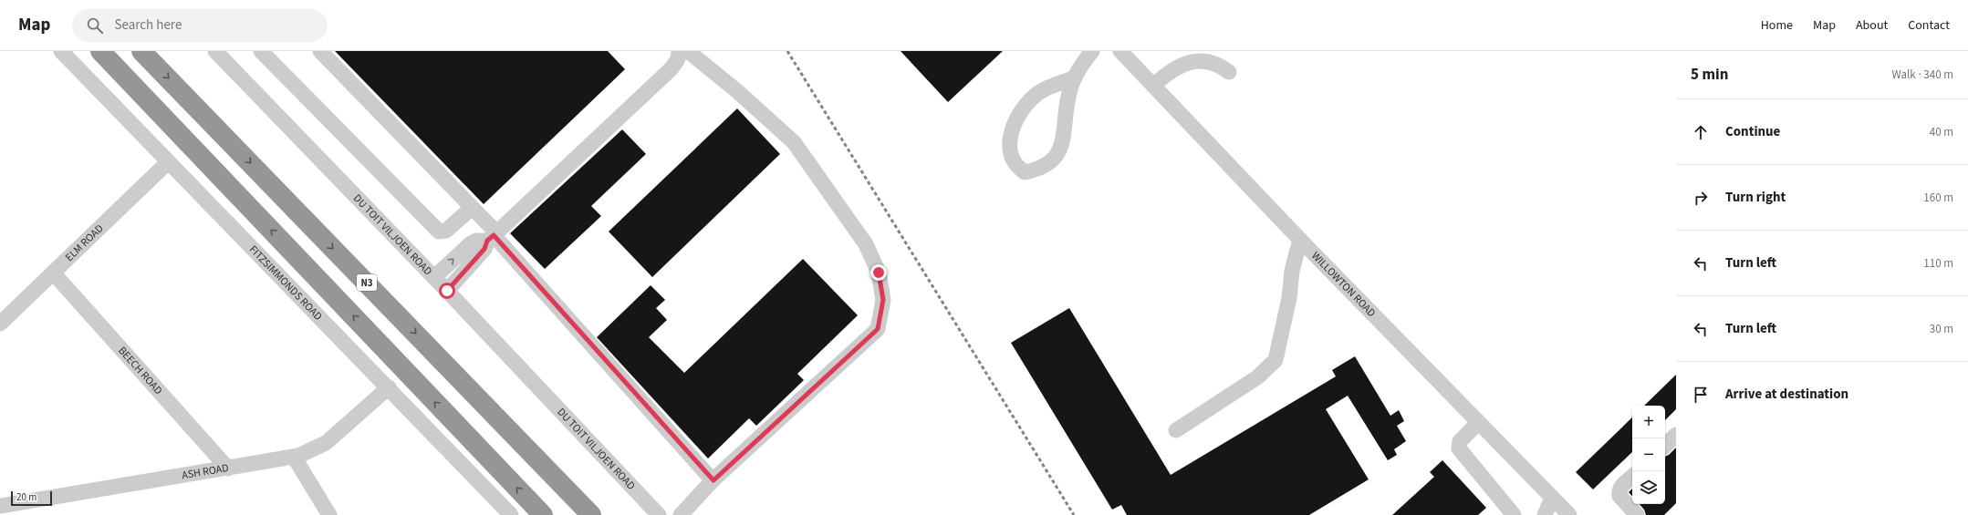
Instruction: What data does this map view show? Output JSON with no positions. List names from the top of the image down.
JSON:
{
  "streets": {
    "highway": ["N3"],
    "street": [
      "DU TOIT VILJOEN ROAD",
      "ELM ROAD",
      "FITZSIMMONDS ROAD",
      "WILLOWTON ROAD",
      "BEECH ROAD",
      "ASH ROAD"
    ]
  },
  "crossings": [
    ["ELM ROAD", "FITZSIMMONDS ROAD"],
    ["ELM ROAD", "BEECH ROAD"],
    ["FITZSIMMONDS ROAD", "ASH ROAD"],
    ["BEECH ROAD", "ASH ROAD"]
  ],
  "scale_bar": "20 m",
  "page": {
    "header": "Map",
    "search": "Search here",
    "nav": [
      "Home",
      "Map",
      "About",
      "Contact"
    ],
    "heading": ["5 min", "Walk · 340 m"],
    "list": [
      ["Continue", "40 m"],
      ["Turn right", "160 m"],
      ["Turn left", "110 m"],
      ["Turn left", "30 m"],
      "Arrive at destination"
    ],
    "map_buttons": ["+", "−"],
    "scale": "20 m"
  }
}
